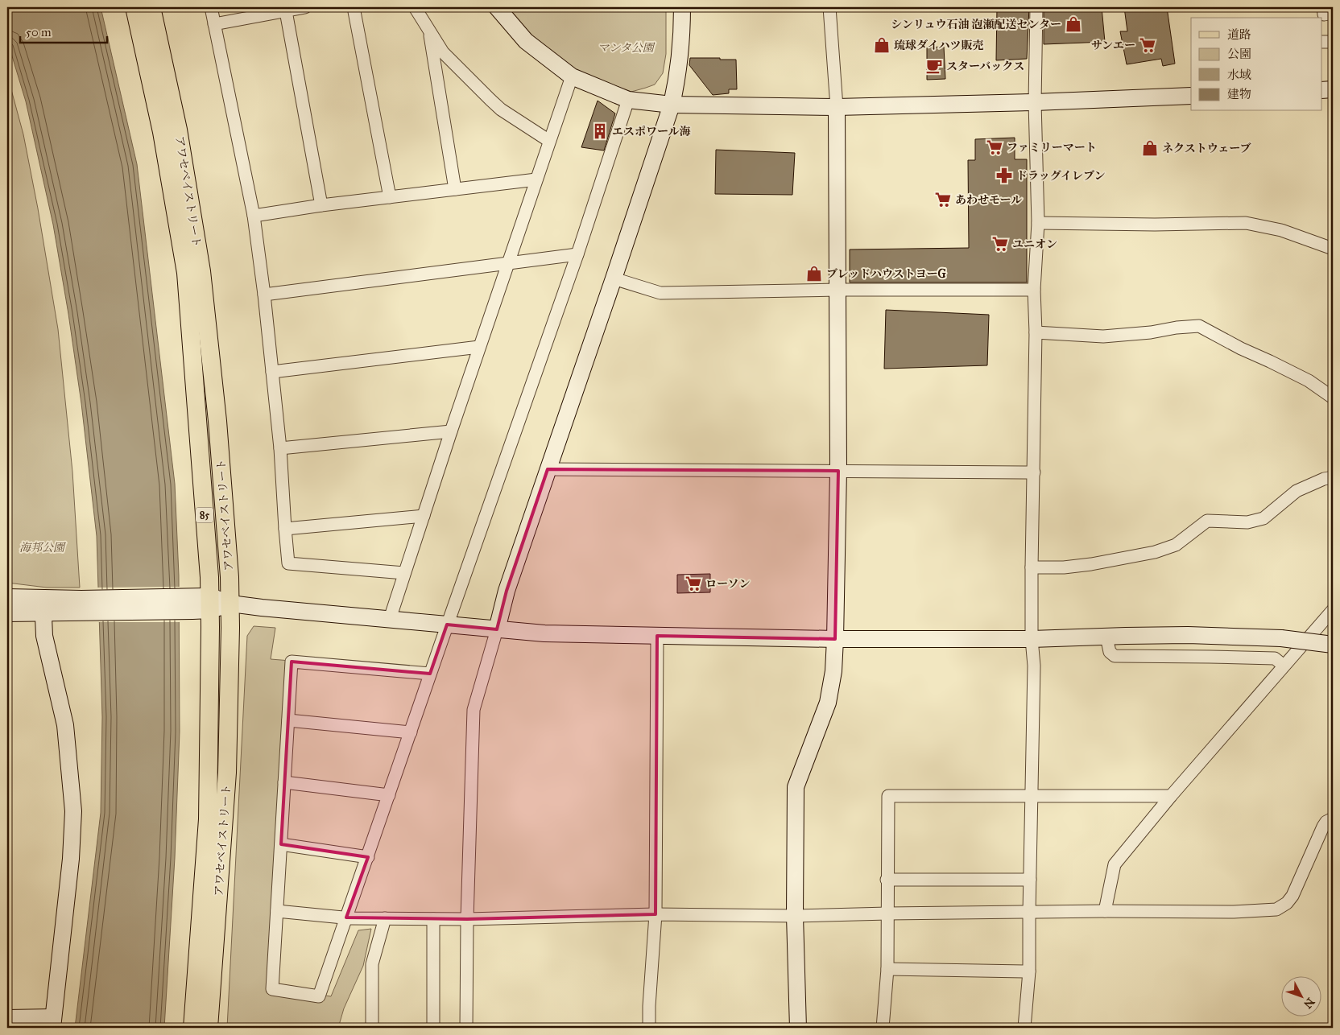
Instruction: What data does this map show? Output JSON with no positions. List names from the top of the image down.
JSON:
{
  "streets": {
    "main road": ["アワセベイストリート", "85"]
  },
  "parks": ["マンタ公園", "海邦公園"],
  "places": {
    "shop": [
      "シンリュウ石油 泡瀬配送センター",
      "琉球ダイハツ販売",
      "ネクストウェーブ",
      "ブレッドハウストヨーG"
    ],
    "supermarket": [
      "サンエー",
      "ファミリーマート",
      "あわせモール",
      "ユニオン",
      "ローソン"
    ],
    "cafe": ["スターバックス"],
    "building": ["エスポワール海"],
    "pharmacy": ["ドラッグイレブン"]
  },
  "legend": [
    "道路",
    "公園",
    "水域",
    "建物"
  ],
  "scale_bar": "50 m",
  "north": "bottom right"
}
